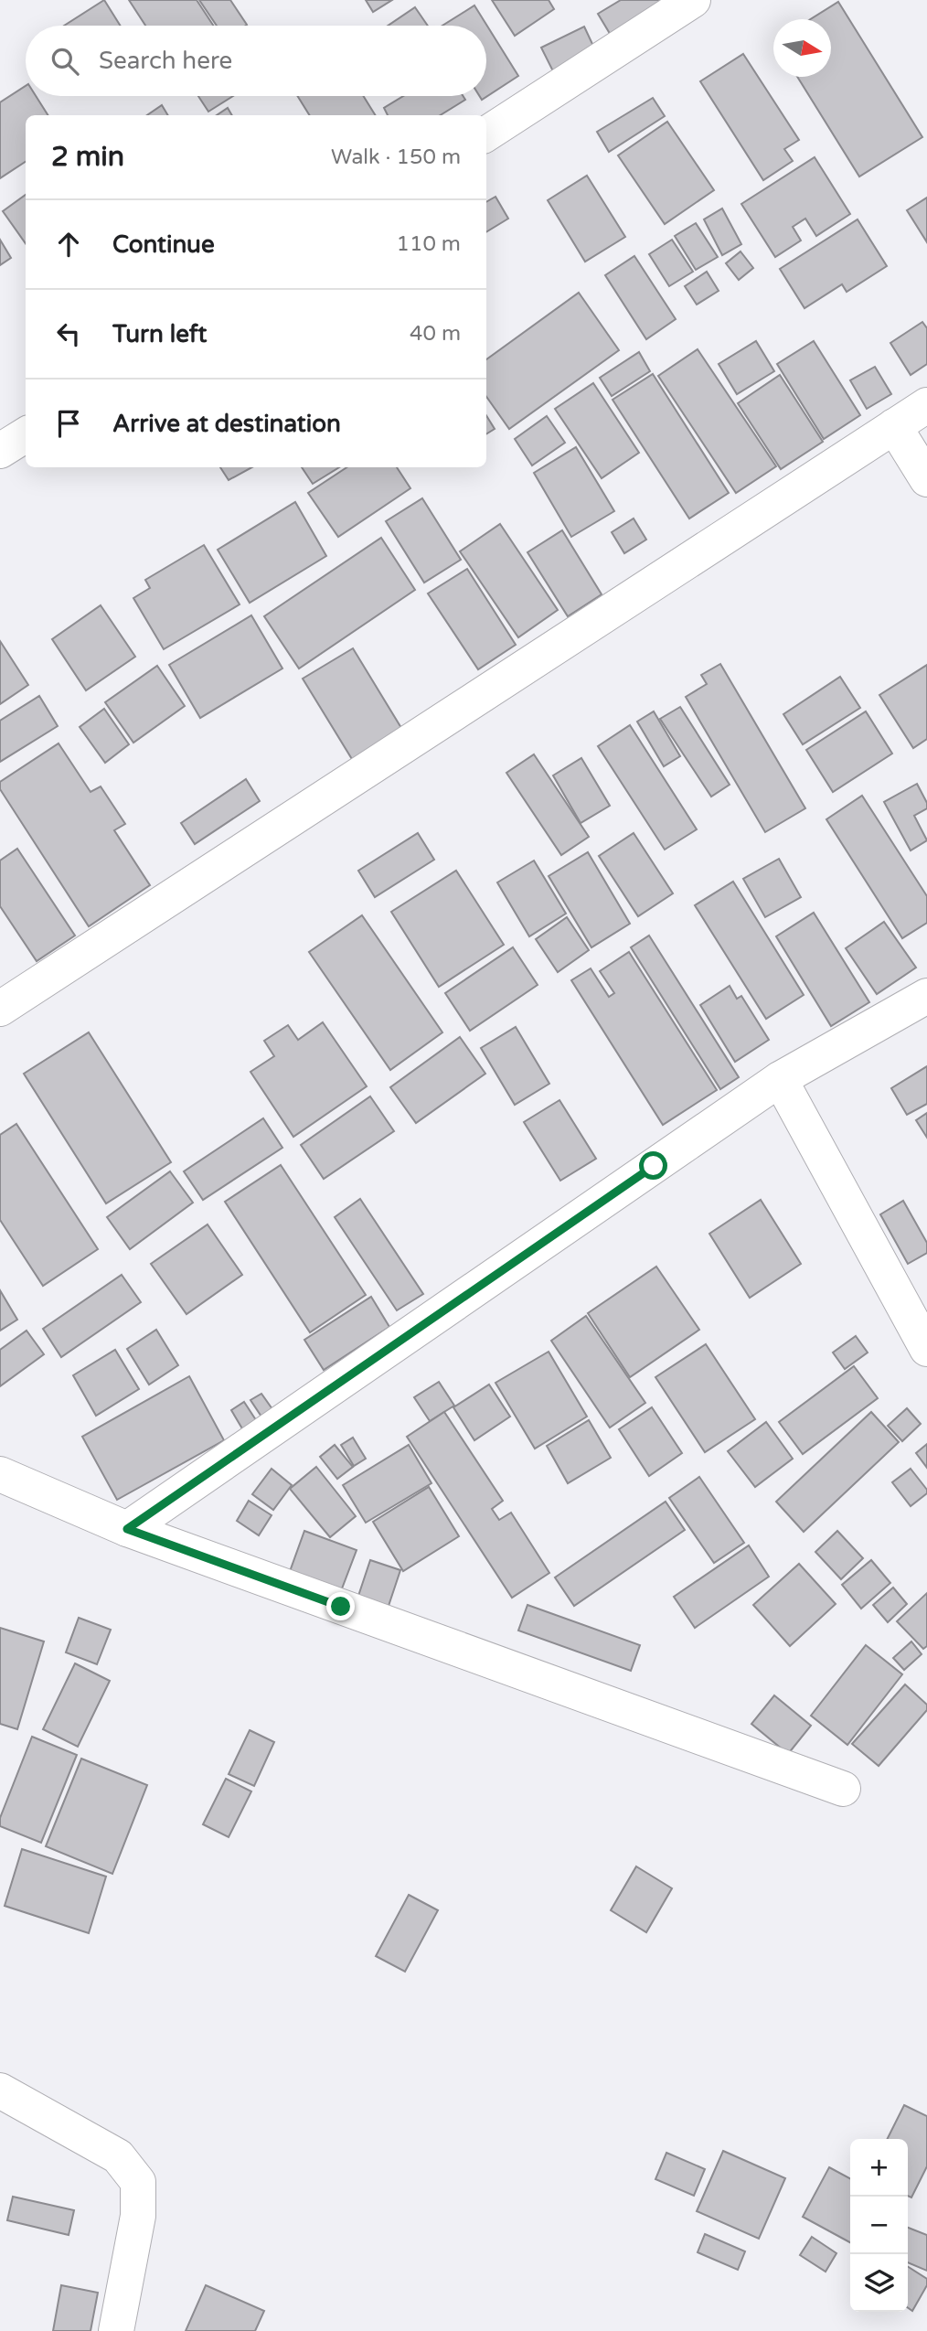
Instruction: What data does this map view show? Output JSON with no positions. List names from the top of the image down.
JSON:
{
  "north": "right",
  "page": {
    "search": "Search here",
    "heading": ["2 min", "Walk · 150 m"],
    "list": [
      ["Continue", "110 m"],
      ["Turn left", "40 m"],
      "Arrive at destination"
    ],
    "map_buttons": ["+", "−"]
  }
}
